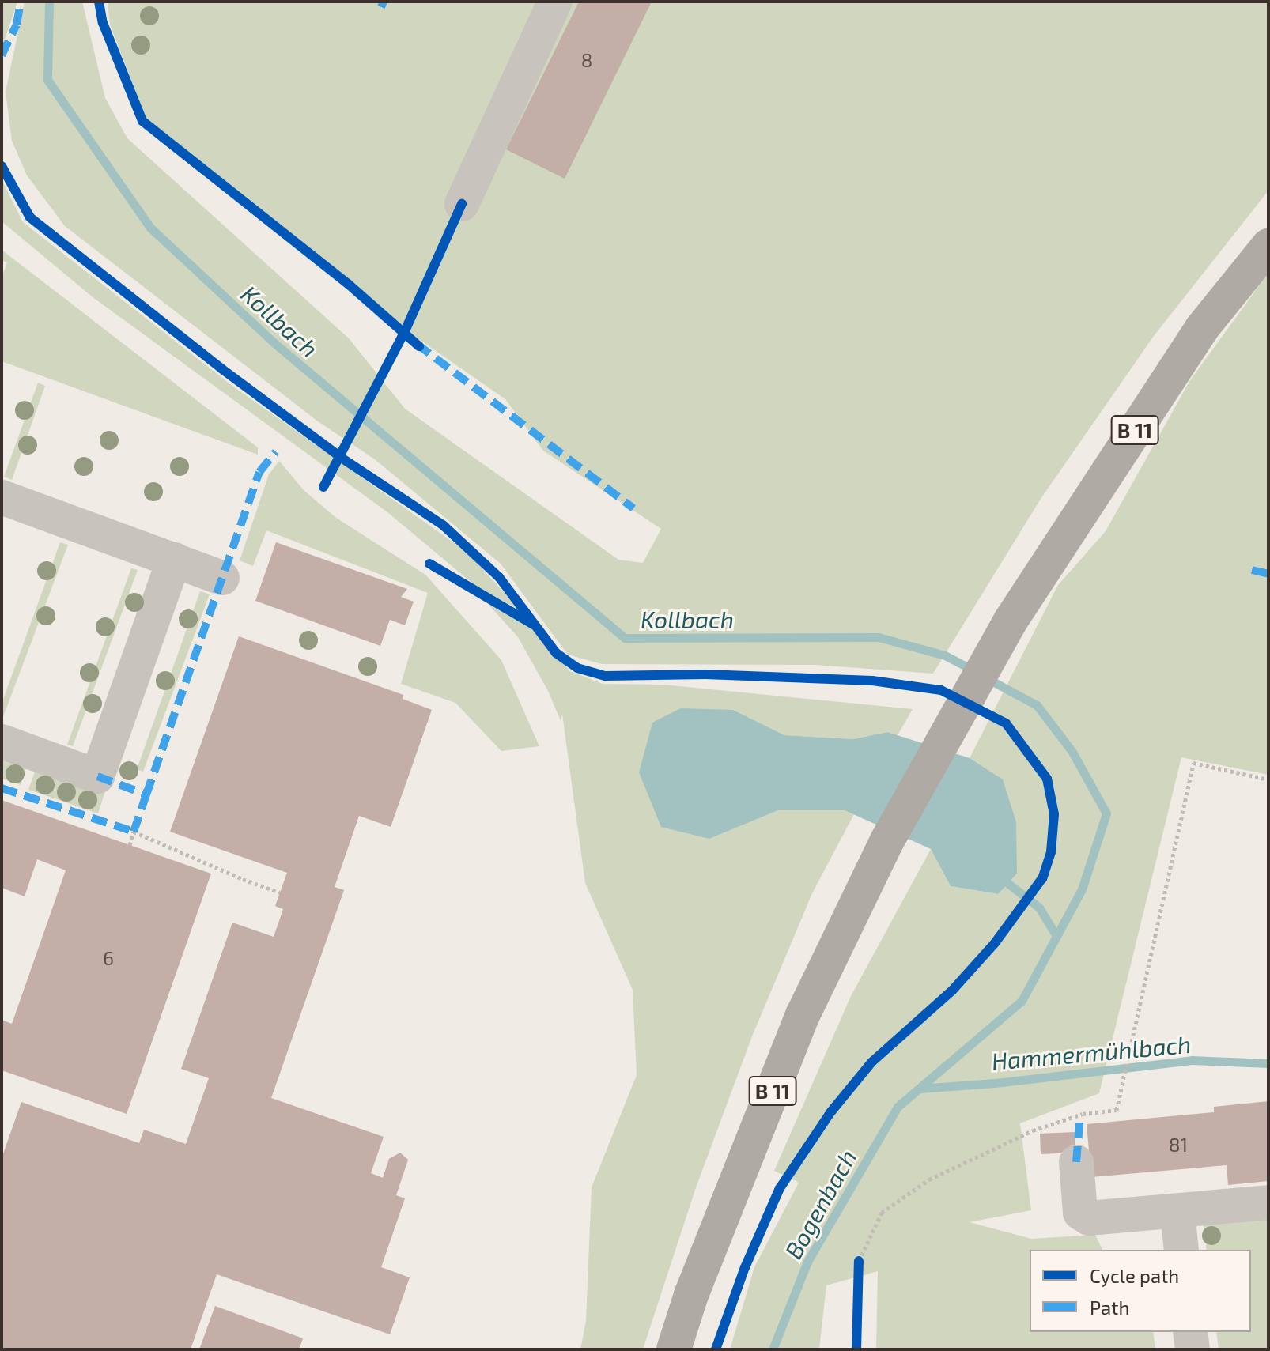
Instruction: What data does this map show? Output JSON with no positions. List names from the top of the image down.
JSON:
{
  "streets": {
    "highway": ["B 11"]
  },
  "water": ["Kollbach", "Hammermühlbach", "Bogenbach"],
  "house_numbers": ["8", "6", "81"],
  "legend": ["Cycle path", "Path"]
}
